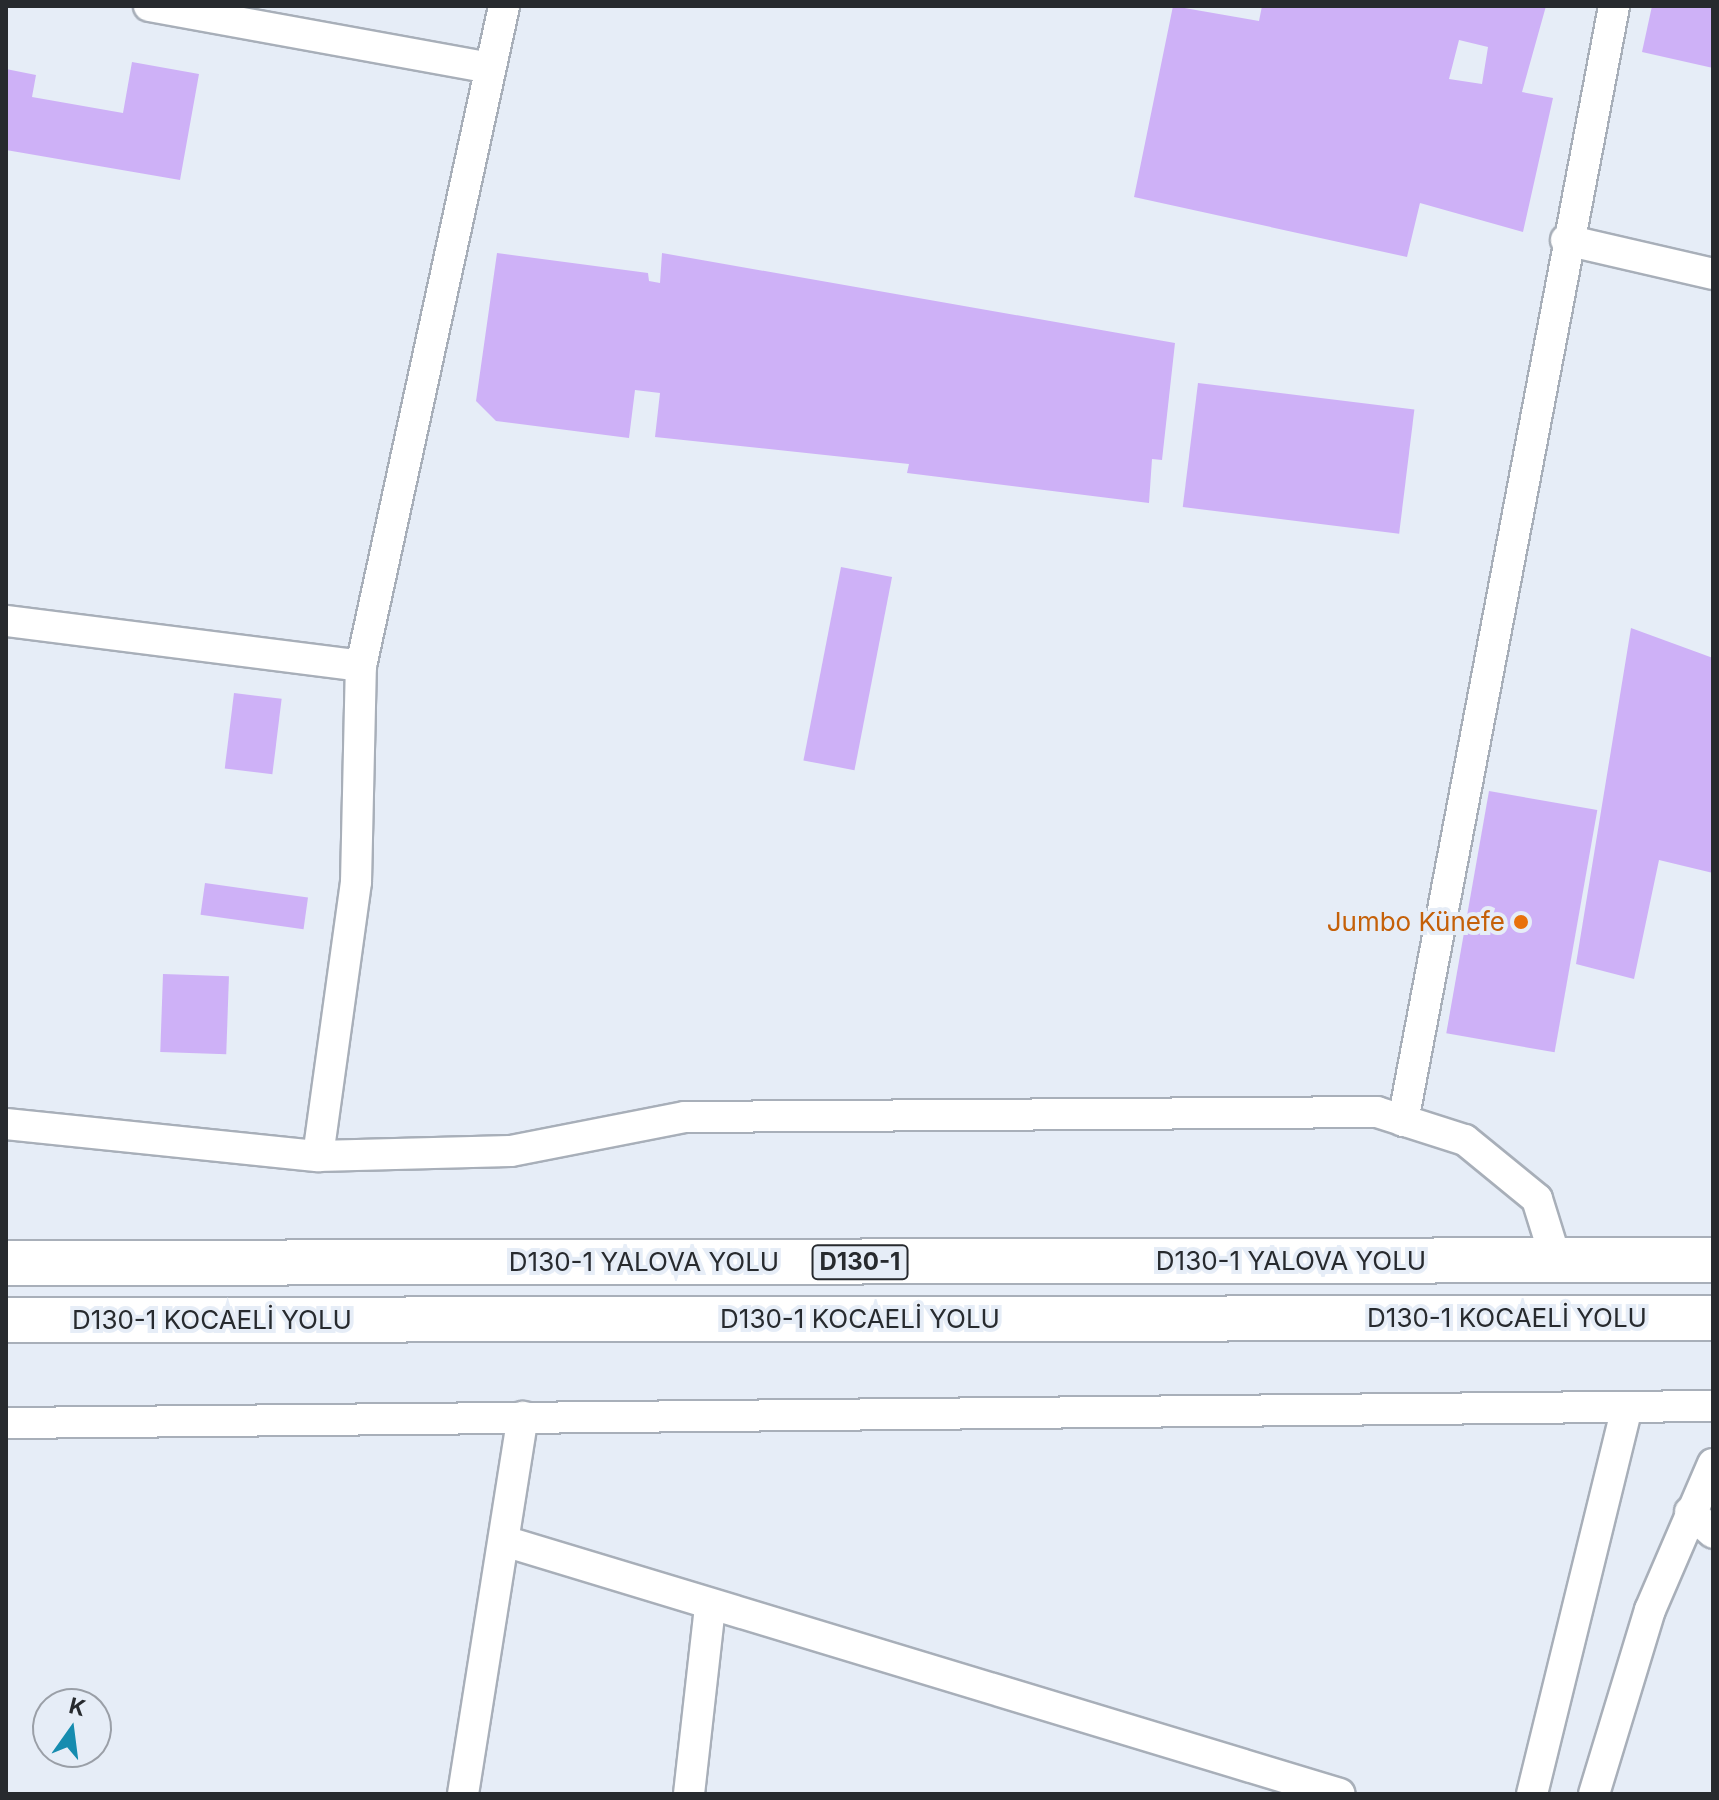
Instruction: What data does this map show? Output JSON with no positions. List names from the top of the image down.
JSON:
{
  "streets": {
    "highway": ["D130-1 YALOVA YOLU", "D130-1", "D130-1 KOCAELİ YOLU"]
  },
  "places": ["Jumbo Künefe"],
  "north": "top"
}
